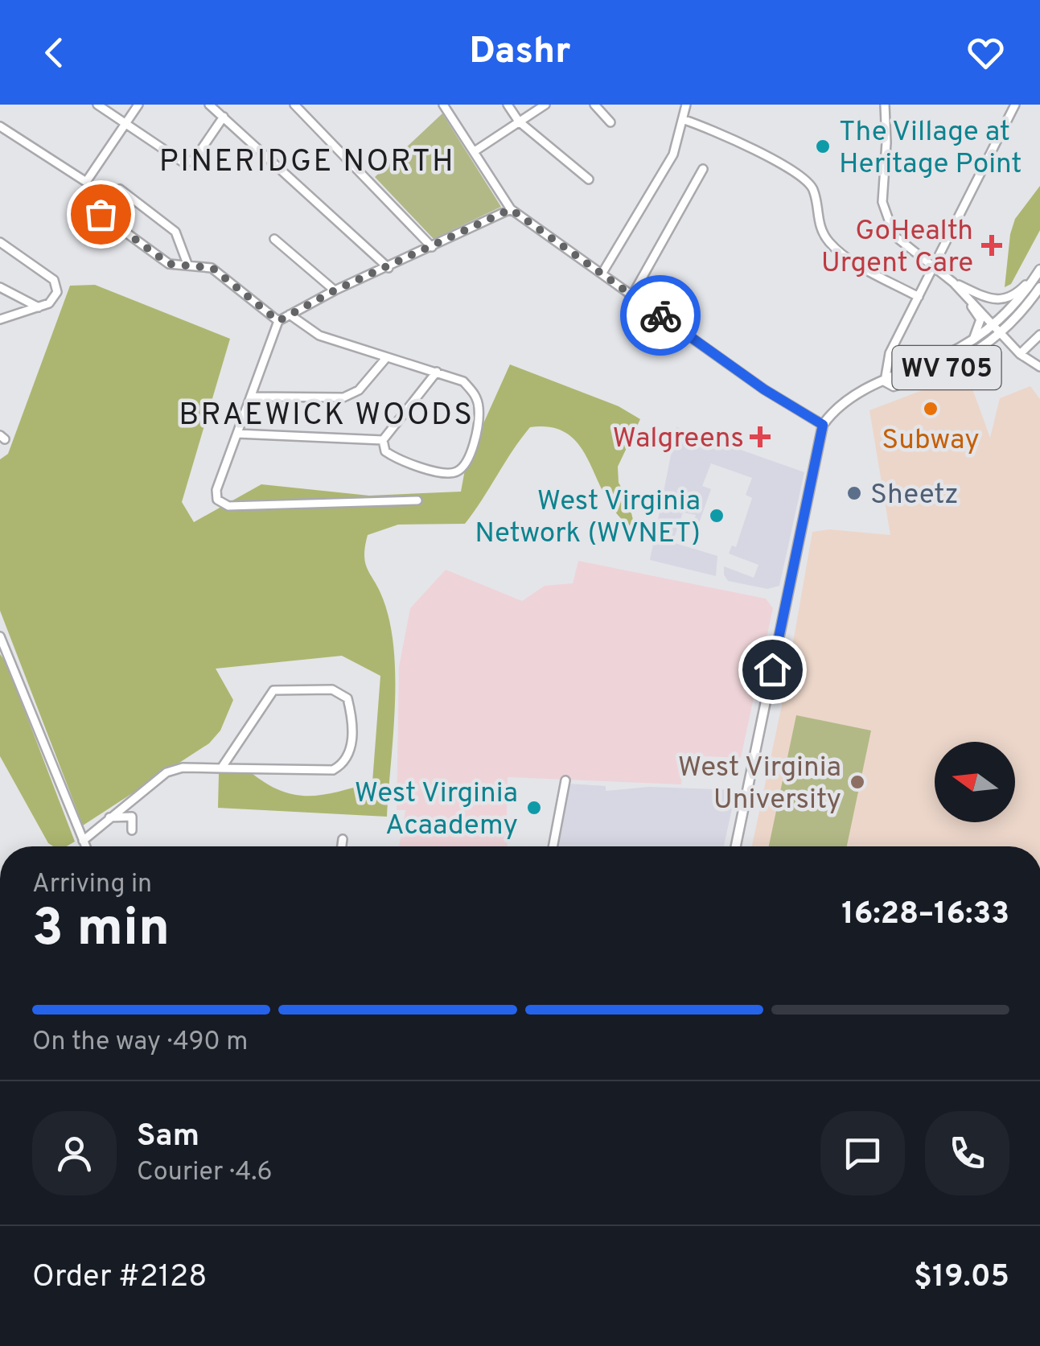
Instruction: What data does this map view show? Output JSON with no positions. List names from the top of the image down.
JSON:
{
  "streets": {
    "main road": ["WV 705"]
  },
  "districts": ["PINERIDGE NORTH", "BRAEWICK WOODS"],
  "places": {
    "other": [
      "The Village at Heritage Point",
      "Subway",
      "Sheetz",
      "West Virginia Network (WVNET)",
      "West Virginia University",
      "West Virginia Acaademy"
    ],
    "health": ["GoHealth Urgent Care", "Walgreens"]
  },
  "north": "left",
  "page": {
    "header": "Dashr",
    "heading": ["3 min", "Arriving in", "16:28–16:33"],
    "panel": [
      "Sam",
      "Courier · 4.6",
      "Order #2128",
      "$19.05"
    ],
    "bar": "On the way · 490 m"
  }
}
